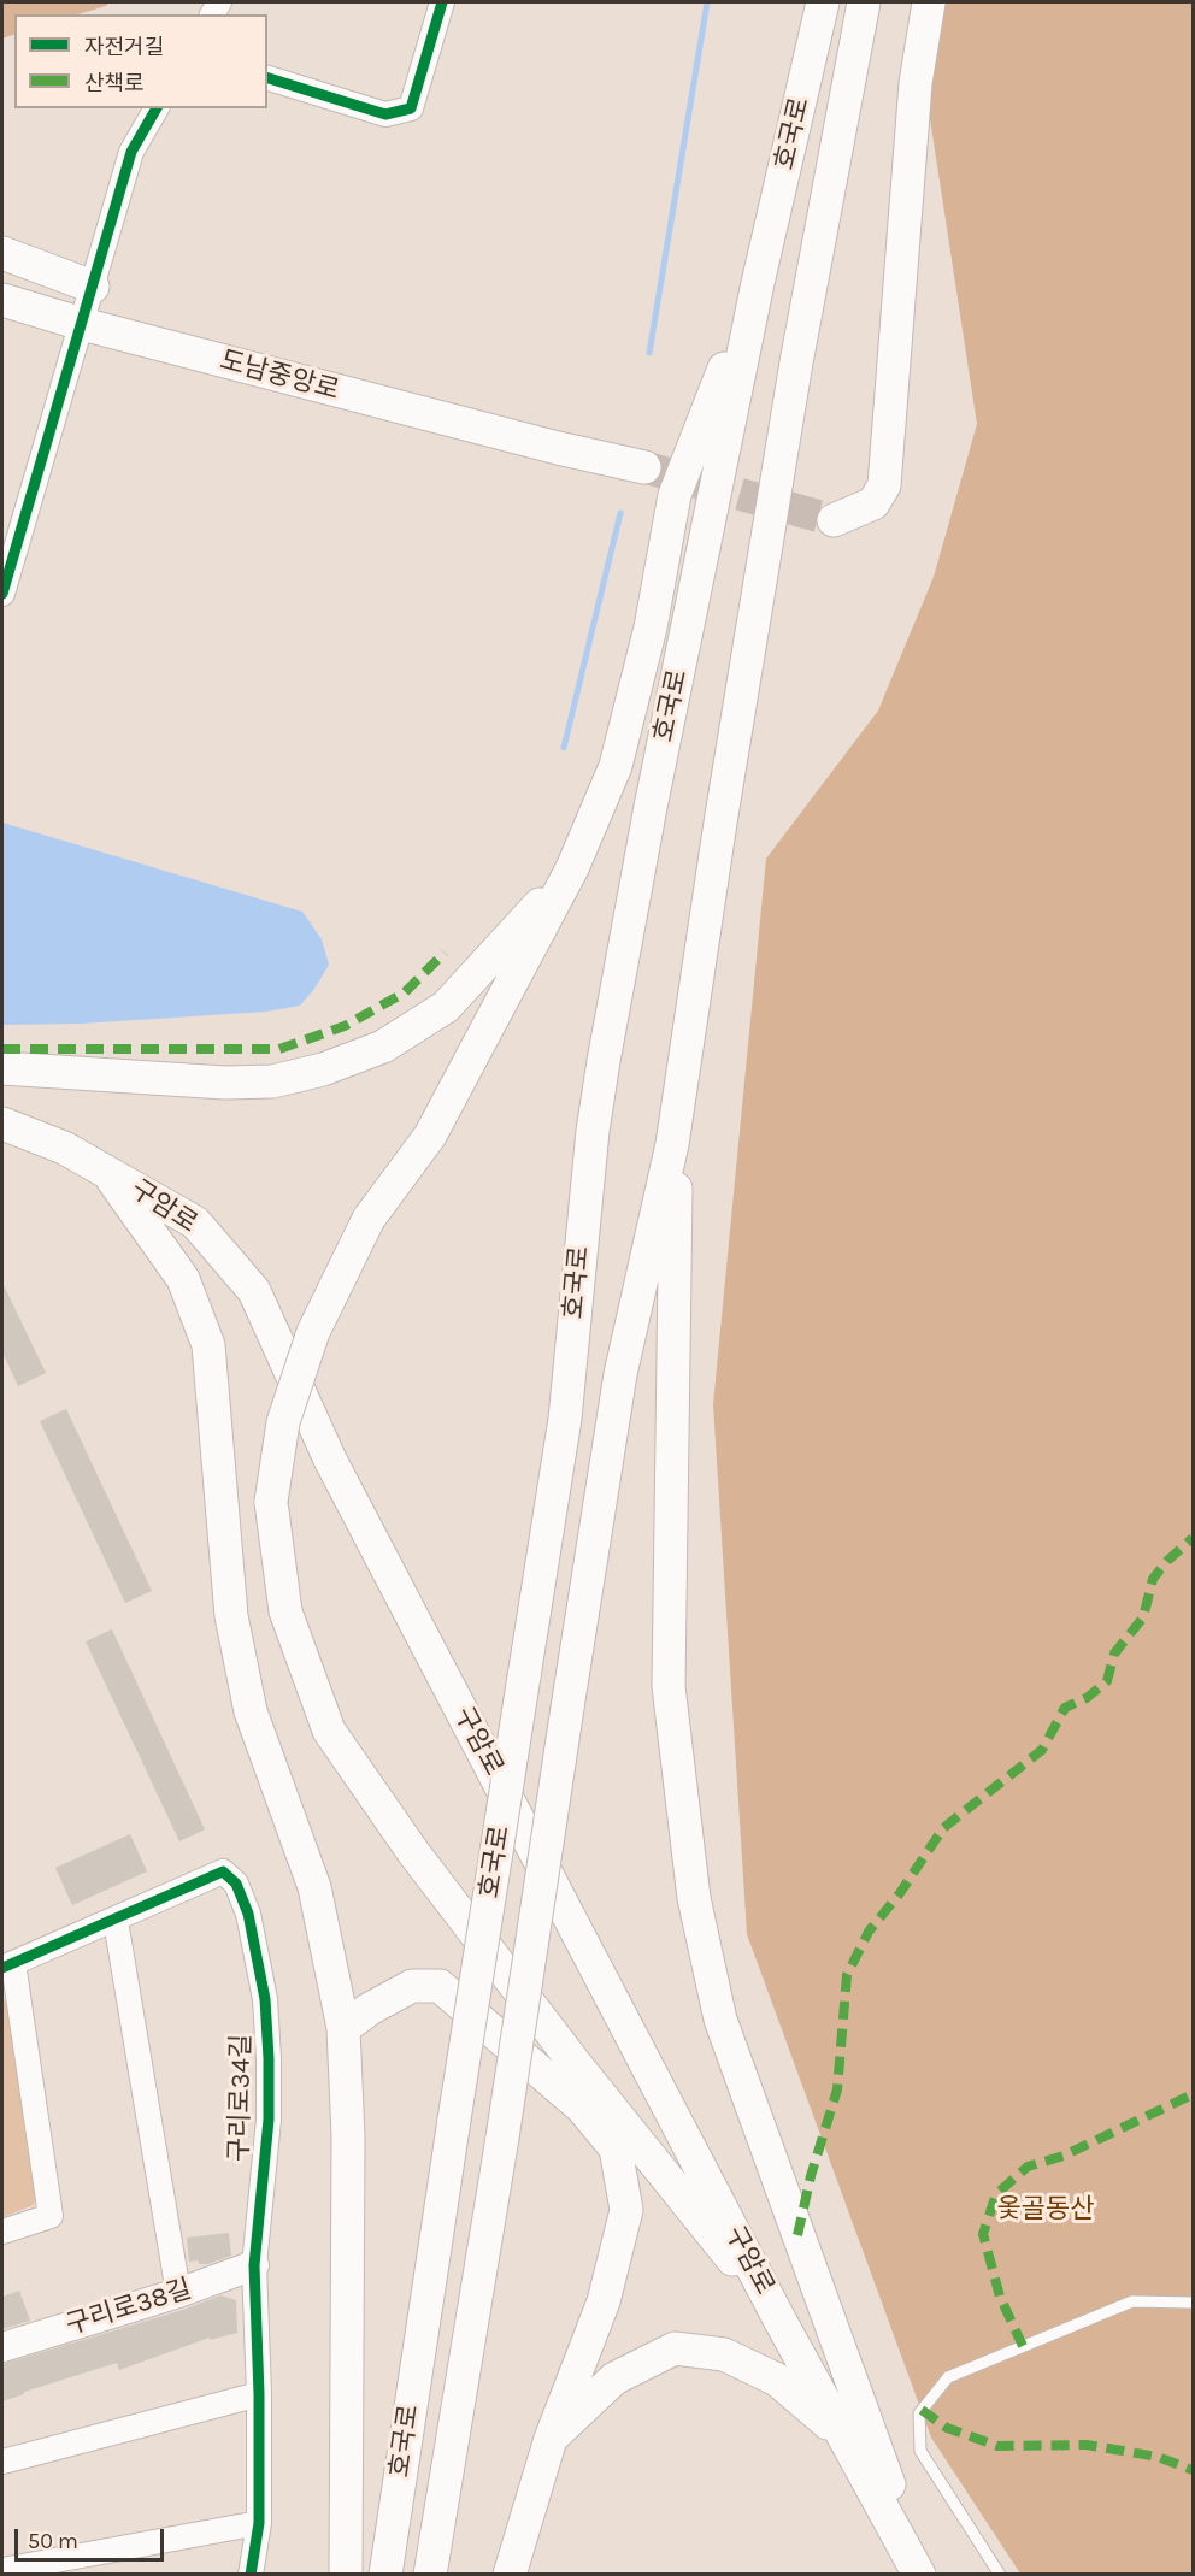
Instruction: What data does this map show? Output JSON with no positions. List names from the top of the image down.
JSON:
{
  "streets": {
    "main road": ["호국로", "도남중앙로", "구암로"],
    "street": ["구리로34길", "구리로38길"]
  },
  "crossings": [
    ["구리로34길", "구리로38길"]
  ],
  "parks": ["옻골동산"],
  "legend": ["자전거길", "산책로"],
  "scale_bar": "50 m"
}
